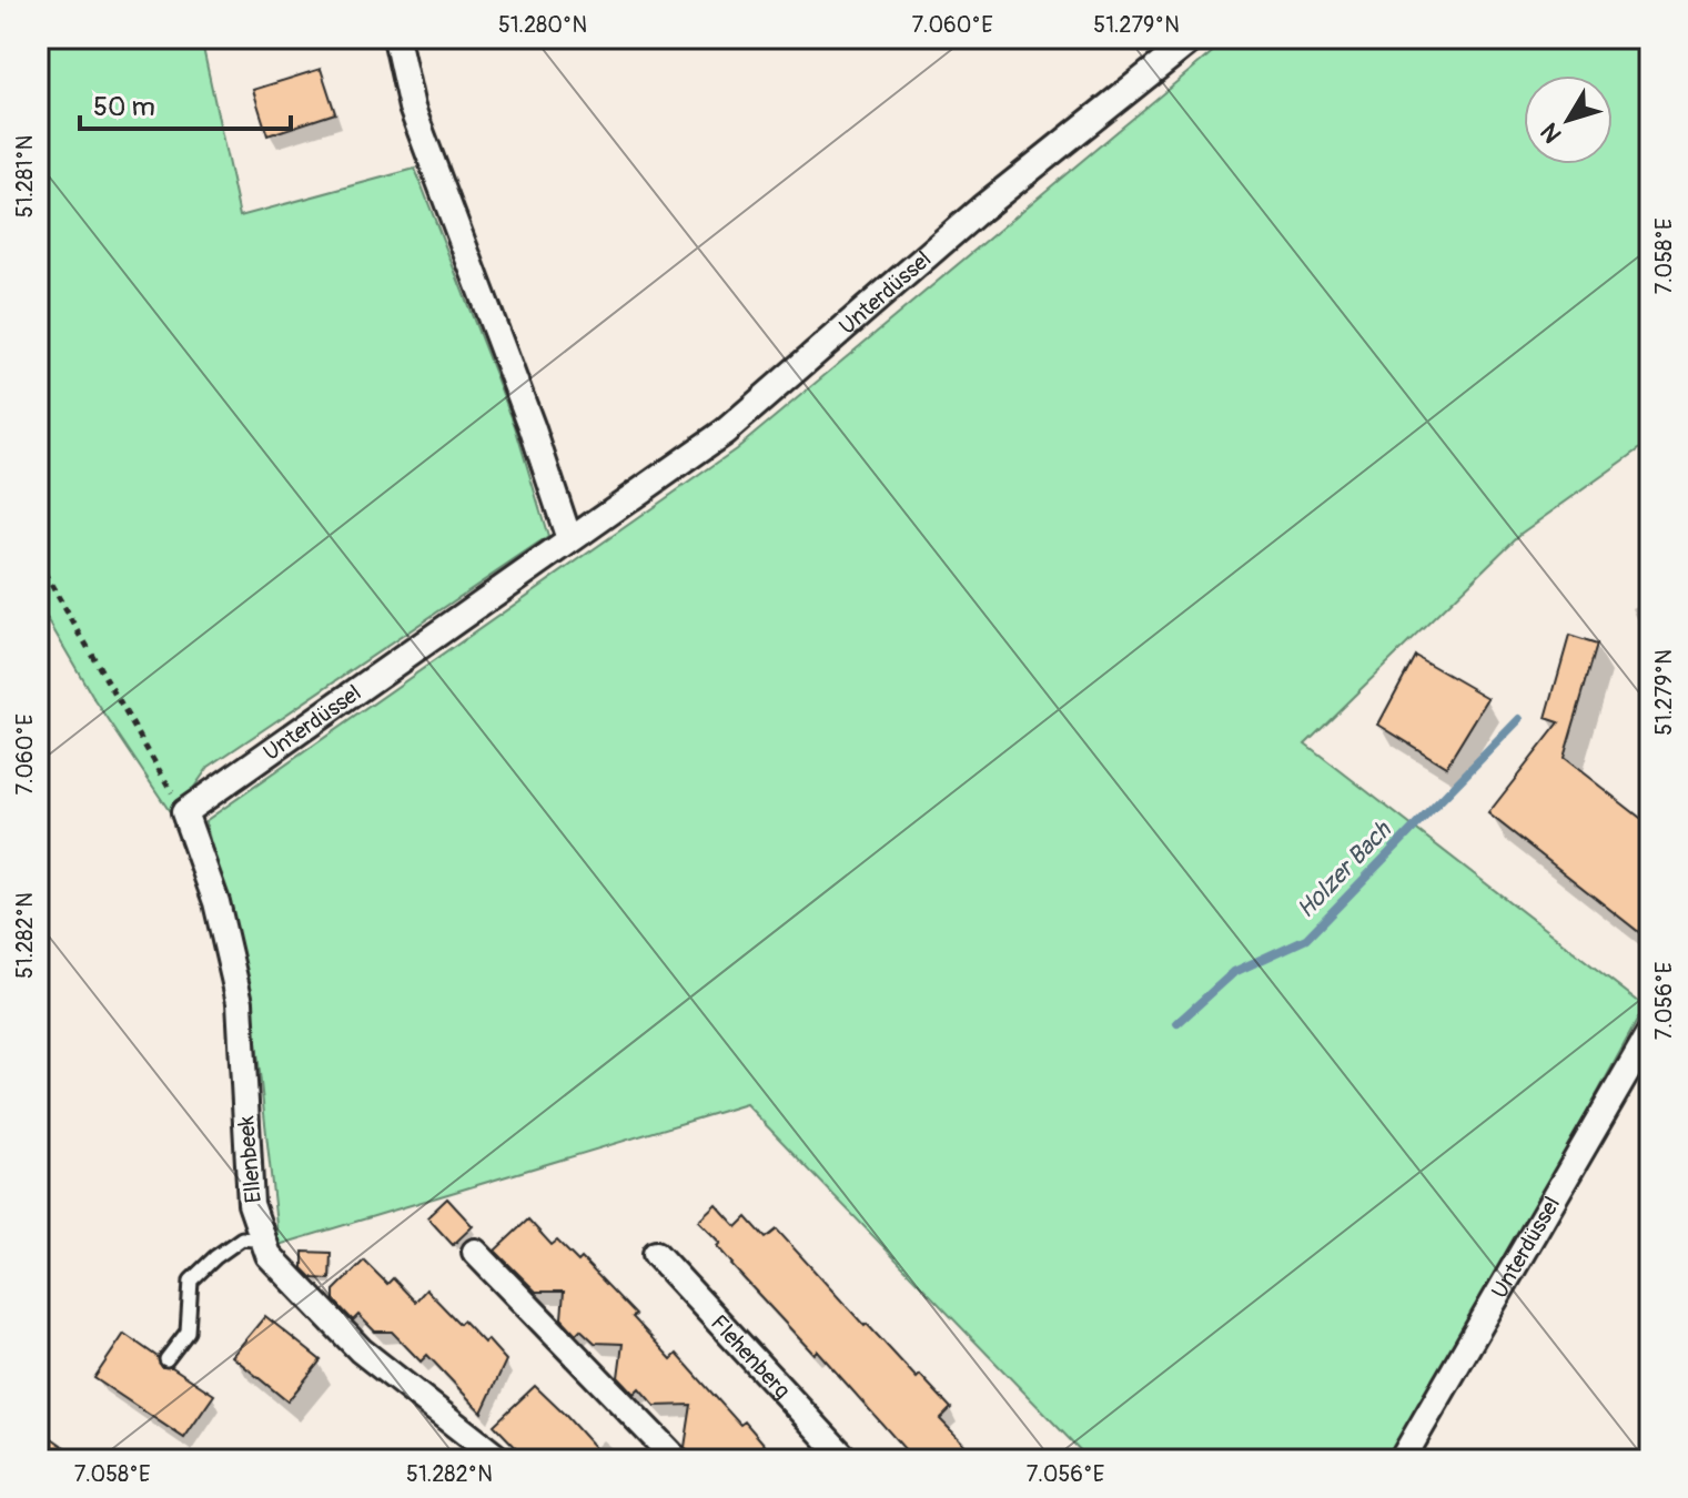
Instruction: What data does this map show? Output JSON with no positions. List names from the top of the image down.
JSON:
{
  "streets": {
    "street": ["Unterdüssel", "Ellenbeek", "Flehenberg"]
  },
  "crossings": [
    ["Unterdüssel", "Ellenbeek"]
  ],
  "water": ["Holzer Bach"],
  "scale_bar": "50 m",
  "north": "bottom left",
  "coordinates": [
    "51.280°N",
    "7.060°E",
    "51.279°N",
    "51.281°N",
    "7.058°E",
    "51.282°N",
    "7.056°E"
  ]
}
